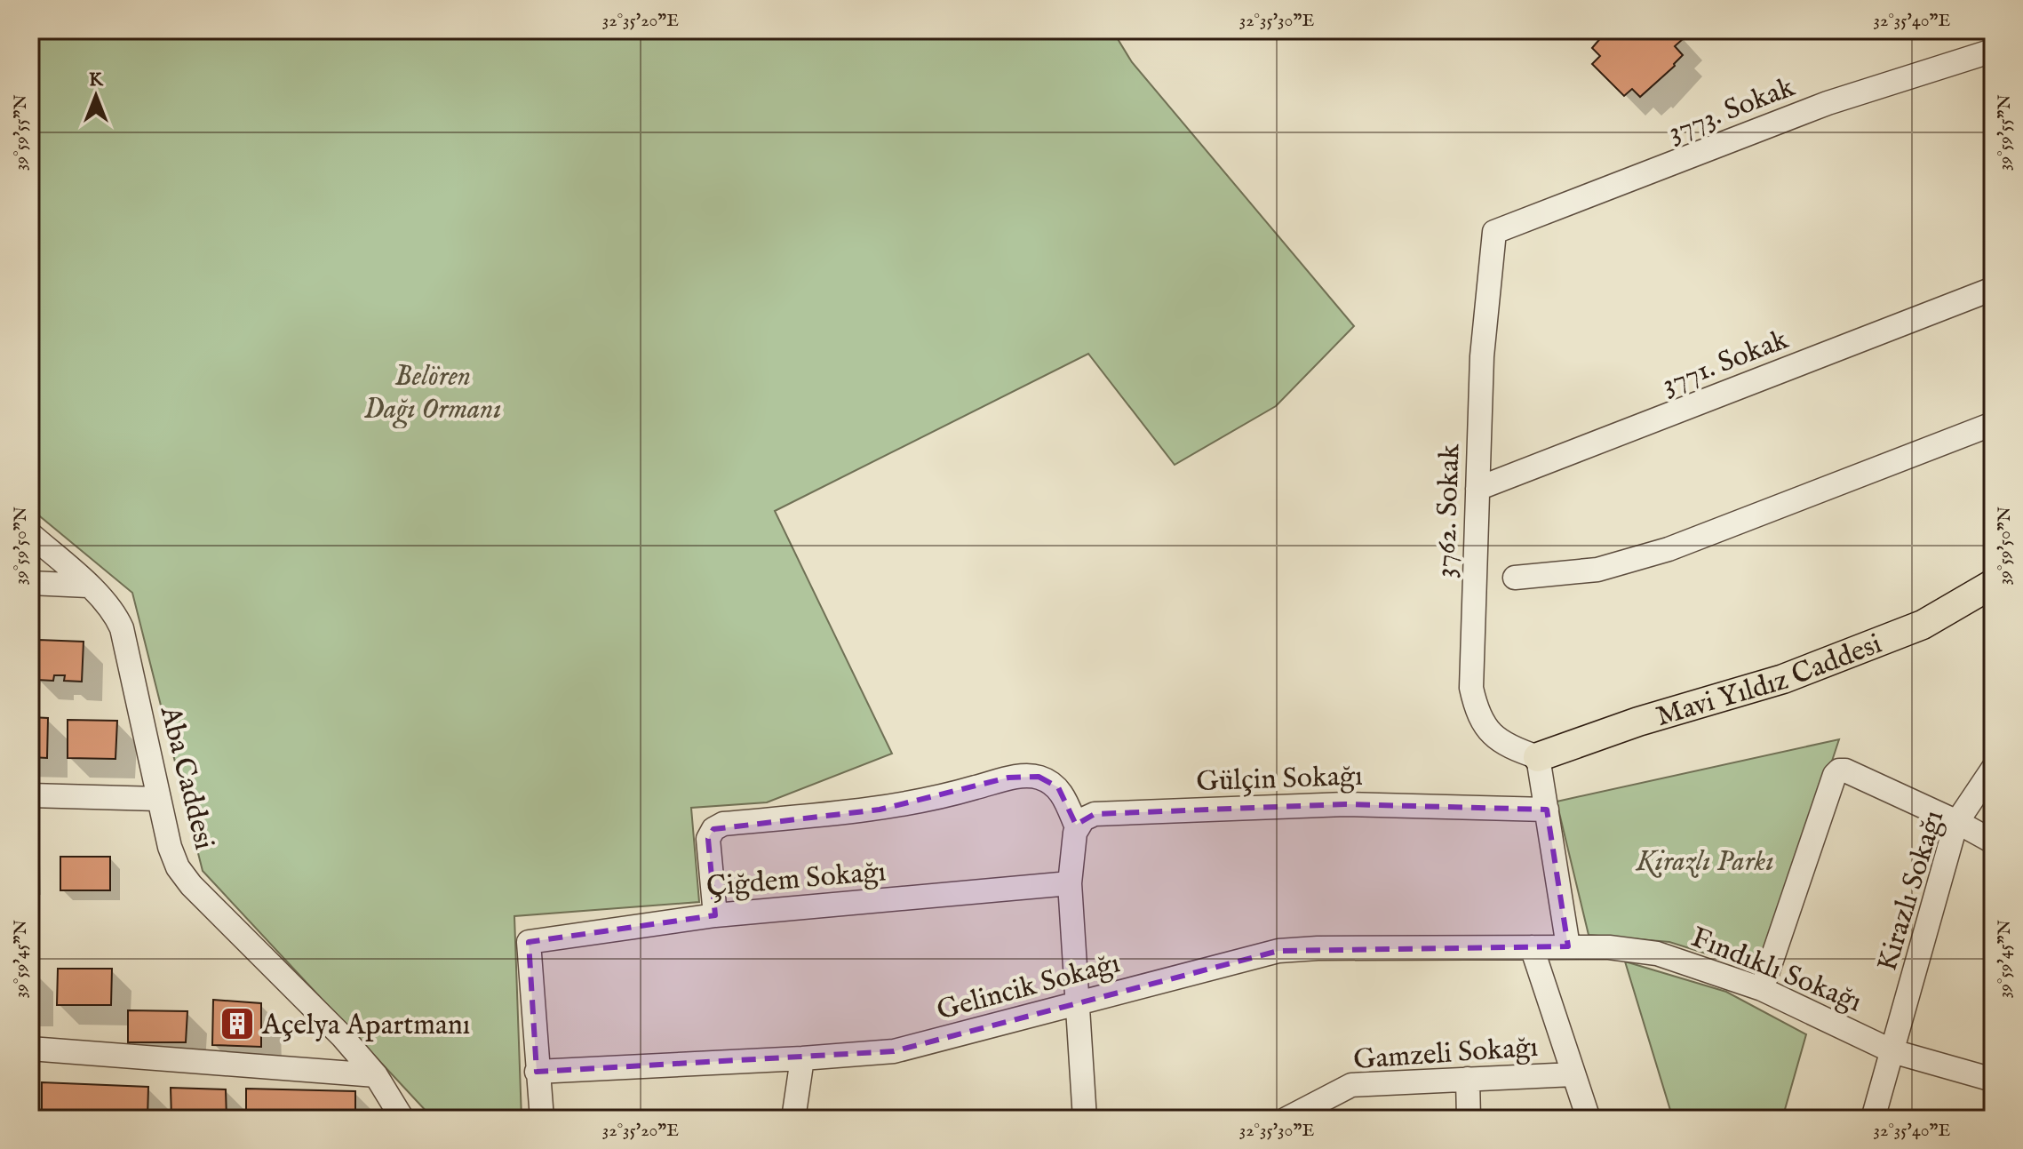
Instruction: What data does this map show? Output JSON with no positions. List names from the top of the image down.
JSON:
{
  "streets": {
    "main road": ["Mavi Yıldız Caddesi"],
    "street": [
      "3773. Sokak",
      "3771. Sokak",
      "3762. Sokak",
      "Aba Caddesi",
      "Gülçin Sokağı",
      "Çiğdem Sokağı",
      "Kirazlı Sokağı",
      "Fındıklı Sokağı",
      "Gelincik Sokağı",
      "Gamzeli Sokağı"
    ]
  },
  "crossings": [
    ["3773. Sokak", "3762. Sokak"],
    ["3771. Sokak", "3762. Sokak"],
    ["3762. Sokak", "Mavi Yıldız Caddesi"],
    ["Çiğdem Sokağı", "Gelincik Sokağı"],
    ["Kirazlı Sokağı", "Fındıklı Sokağı"],
    ["Fındıklı Sokağı", "Gelincik Sokağı"]
  ],
  "parks": ["Belören Dağı Ormanı", "Kirazlı Parkı"],
  "places": {
    "building": ["Açelya Apartmanı"]
  },
  "north": "top",
  "coordinates": [
    "32°35'20\"E",
    "32°35'30\"E",
    "32°35'40\"E",
    "39°59'55\"N",
    "39°59'50\"N",
    "39°59'45\"N"
  ]
}
